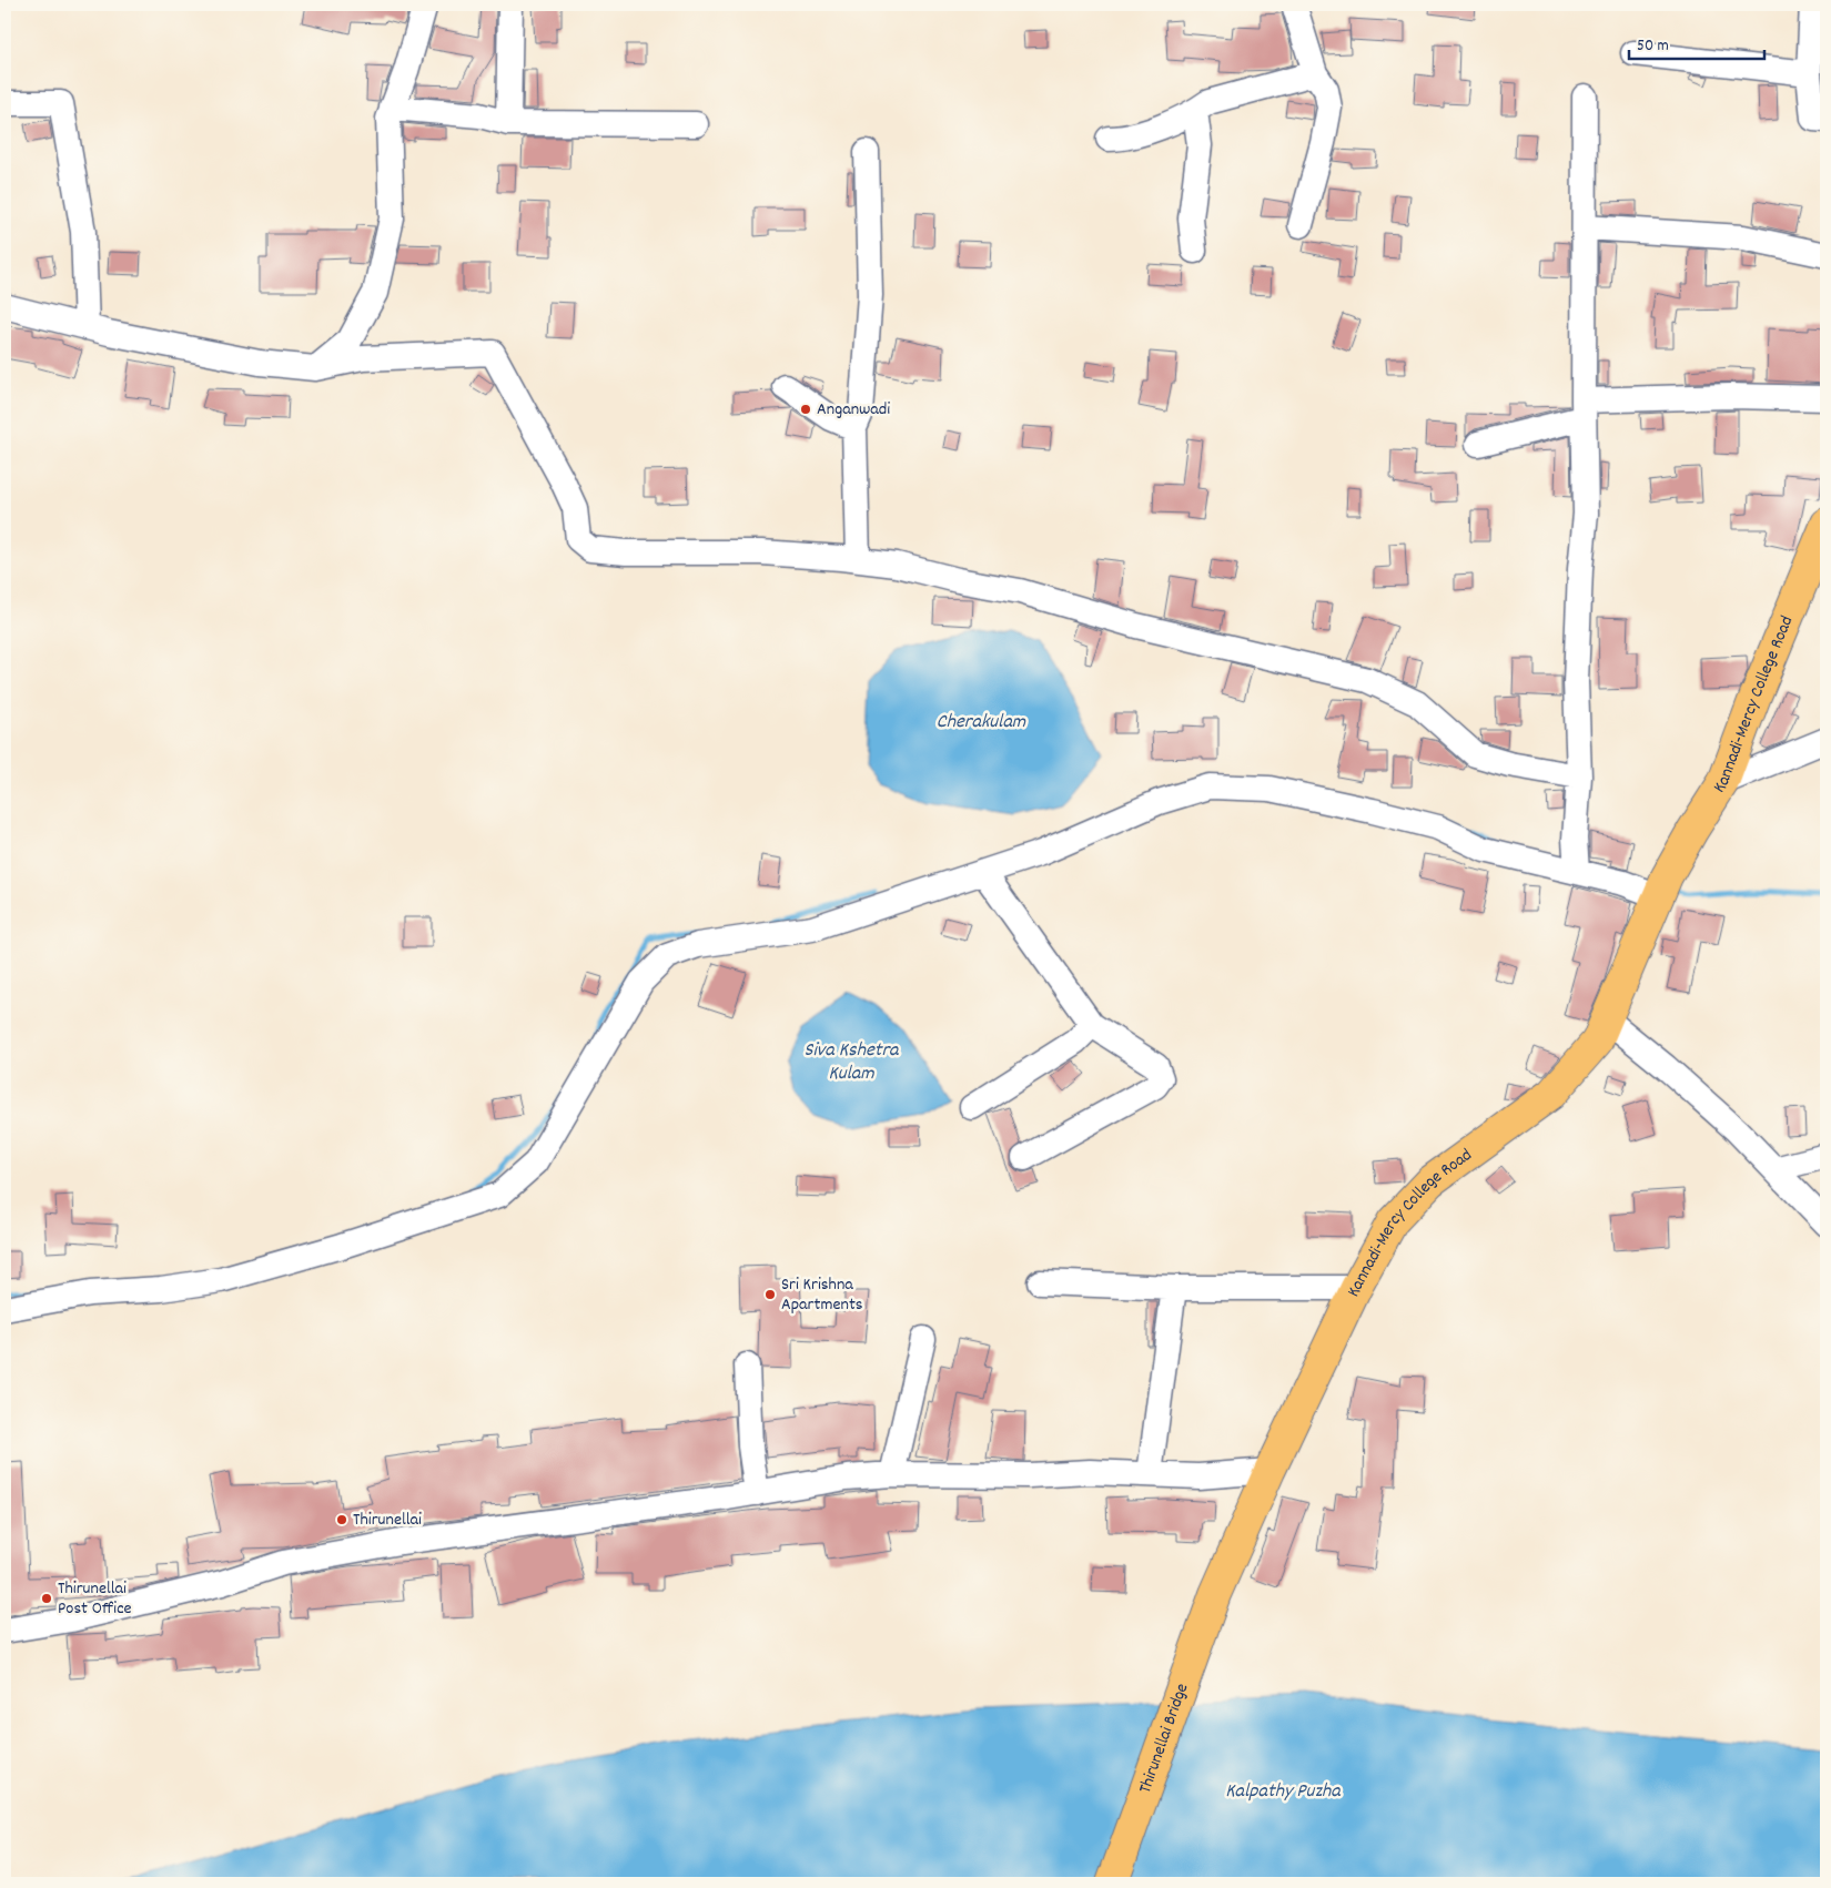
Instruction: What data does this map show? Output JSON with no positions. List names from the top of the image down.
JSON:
{
  "streets": {
    "main road": ["Kannadi-Mercy College Road", "Thirunellai Bridge"]
  },
  "crossings": [
    ["Kannadi-Mercy College Road", "Thirunellai Bridge"]
  ],
  "water": ["Cherakulam", "Siva Kshetra Kulam", "Kalpathy Puzha"],
  "places": [
    "Anganwadi",
    "Sri Krishna Apartments",
    "Thirunellai",
    "Thirunellai Post Office"
  ],
  "scale_bar": "50 m"
}
